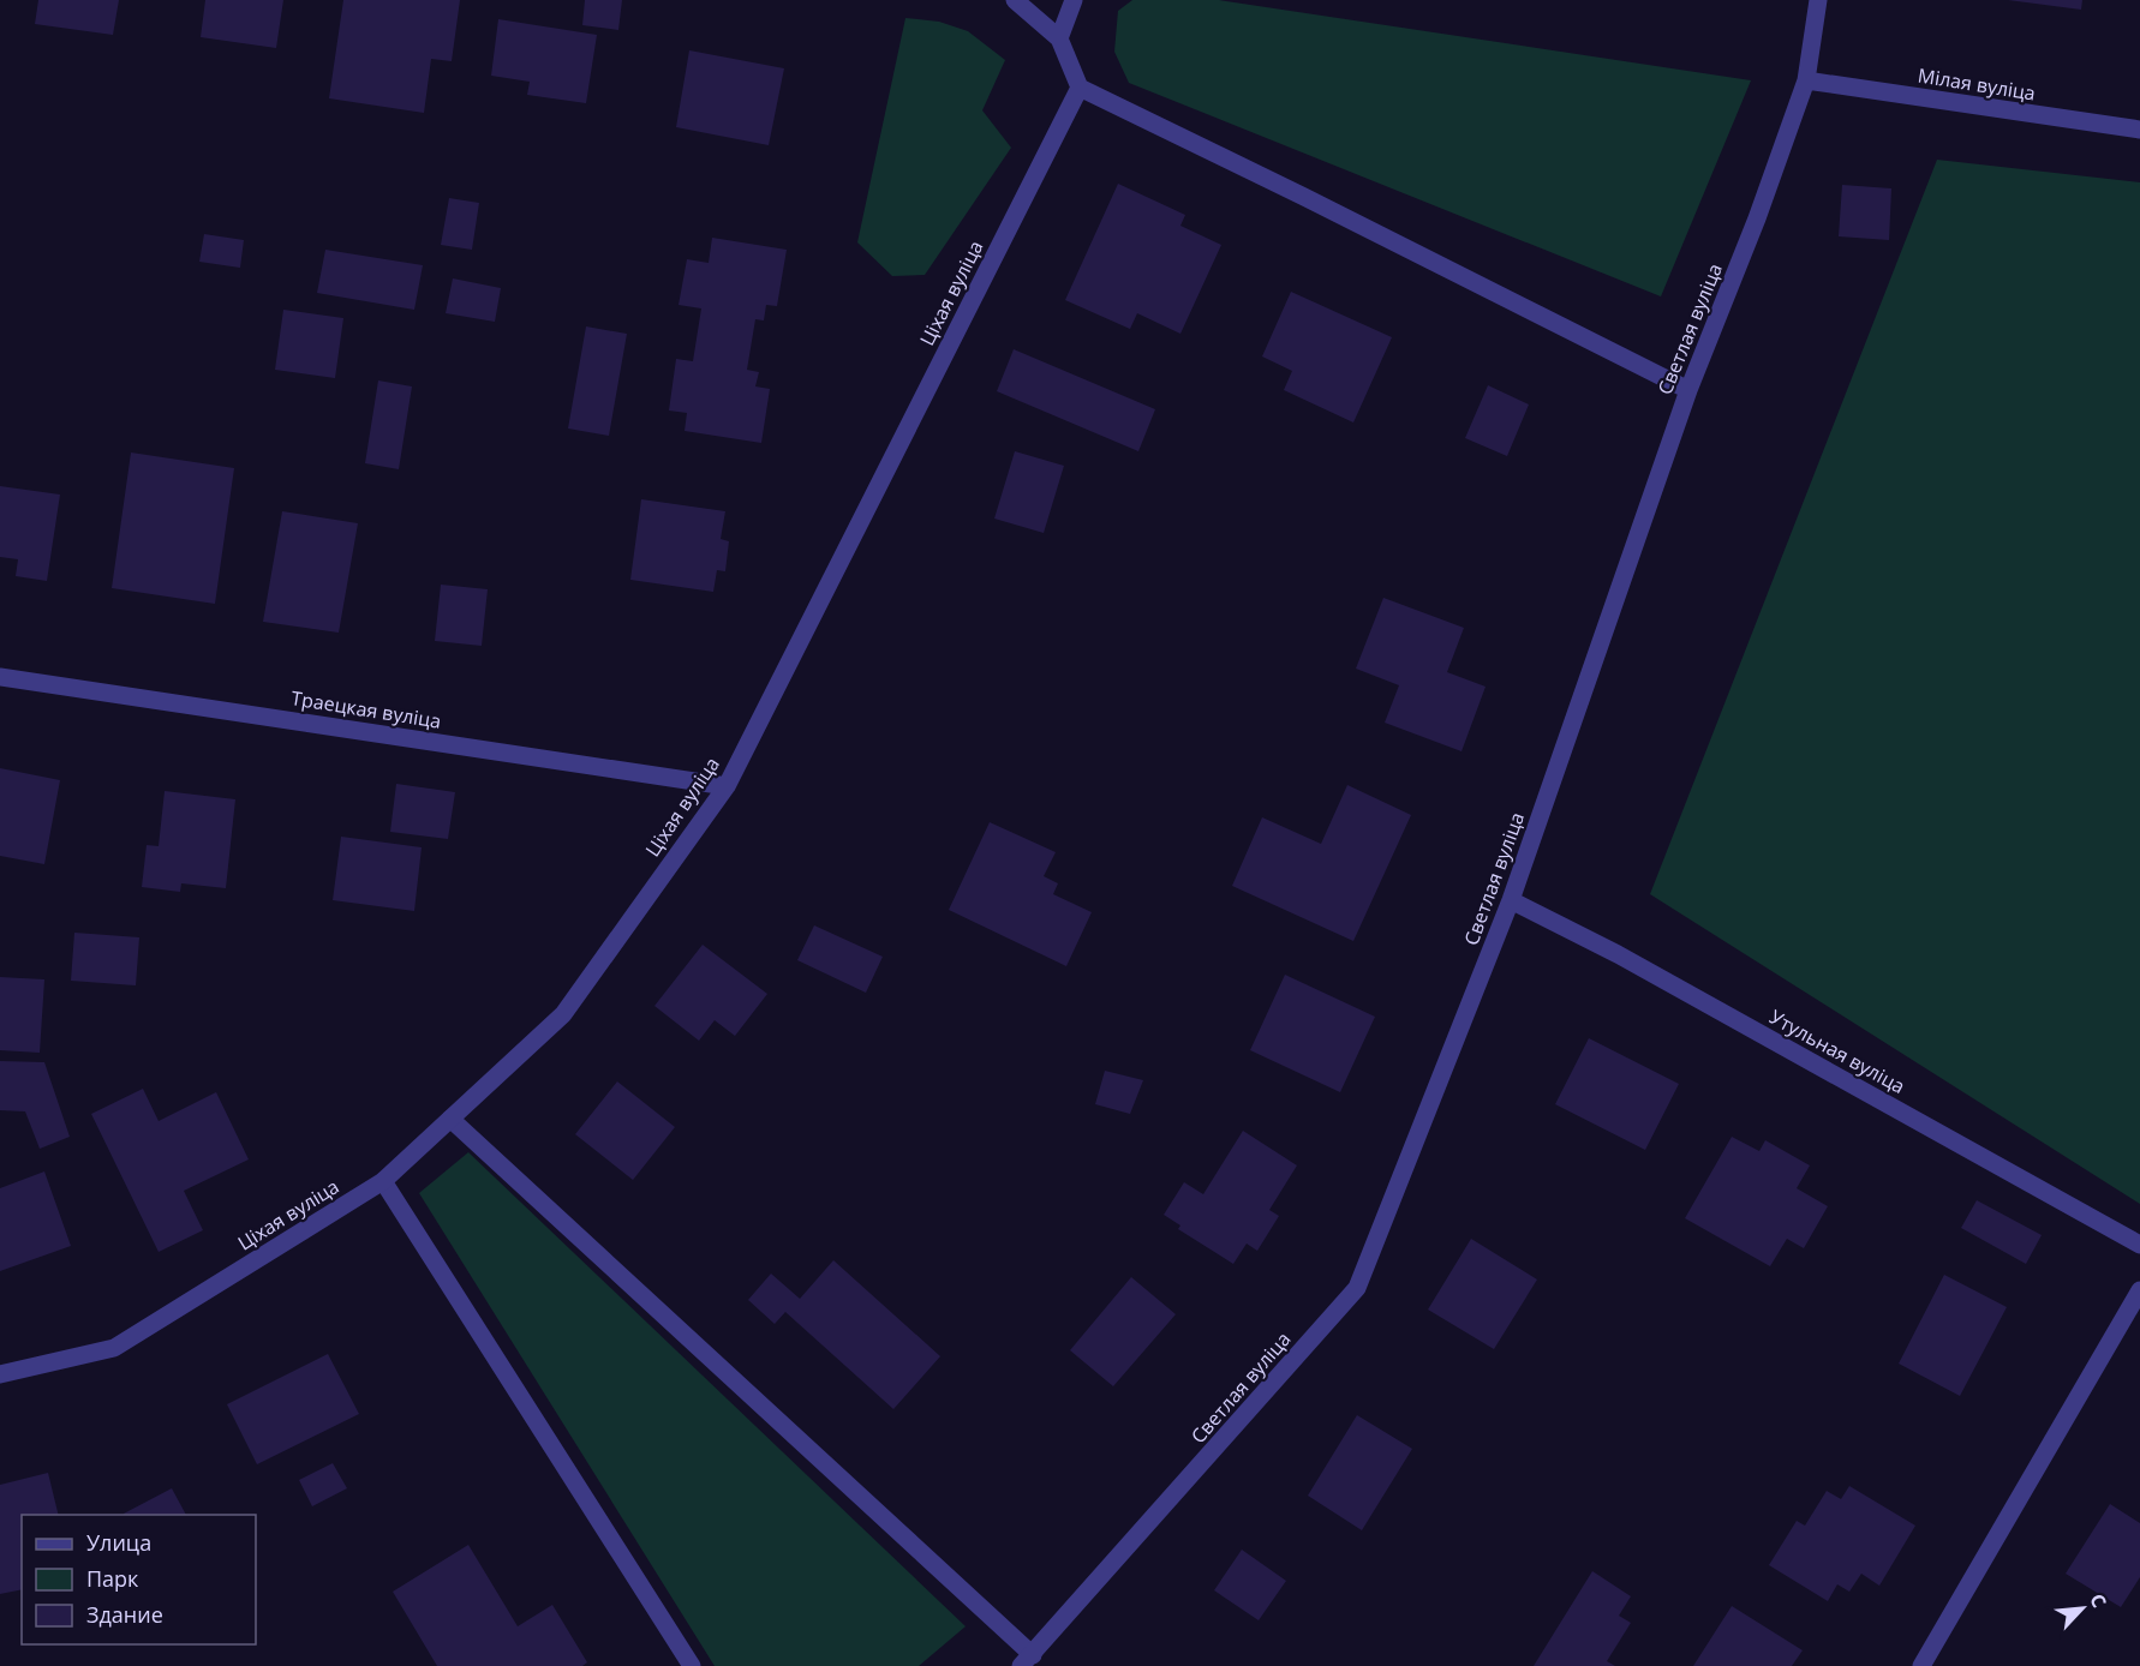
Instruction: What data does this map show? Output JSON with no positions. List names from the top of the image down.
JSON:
{
  "streets": {
    "street": [
      "Мілая вуліца",
      "Ціхая вуліца",
      "Светлая вуліца",
      "Траецкая вуліца",
      "Утульная вуліца"
    ]
  },
  "crossings": [
    ["Мілая вуліца", "Светлая вуліца"],
    ["Ціхая вуліца", "Траецкая вуліца"],
    ["Светлая вуліца", "Утульная вуліца"]
  ],
  "legend": ["Улица", "Парк", "Здание"],
  "north": "top right"
}
